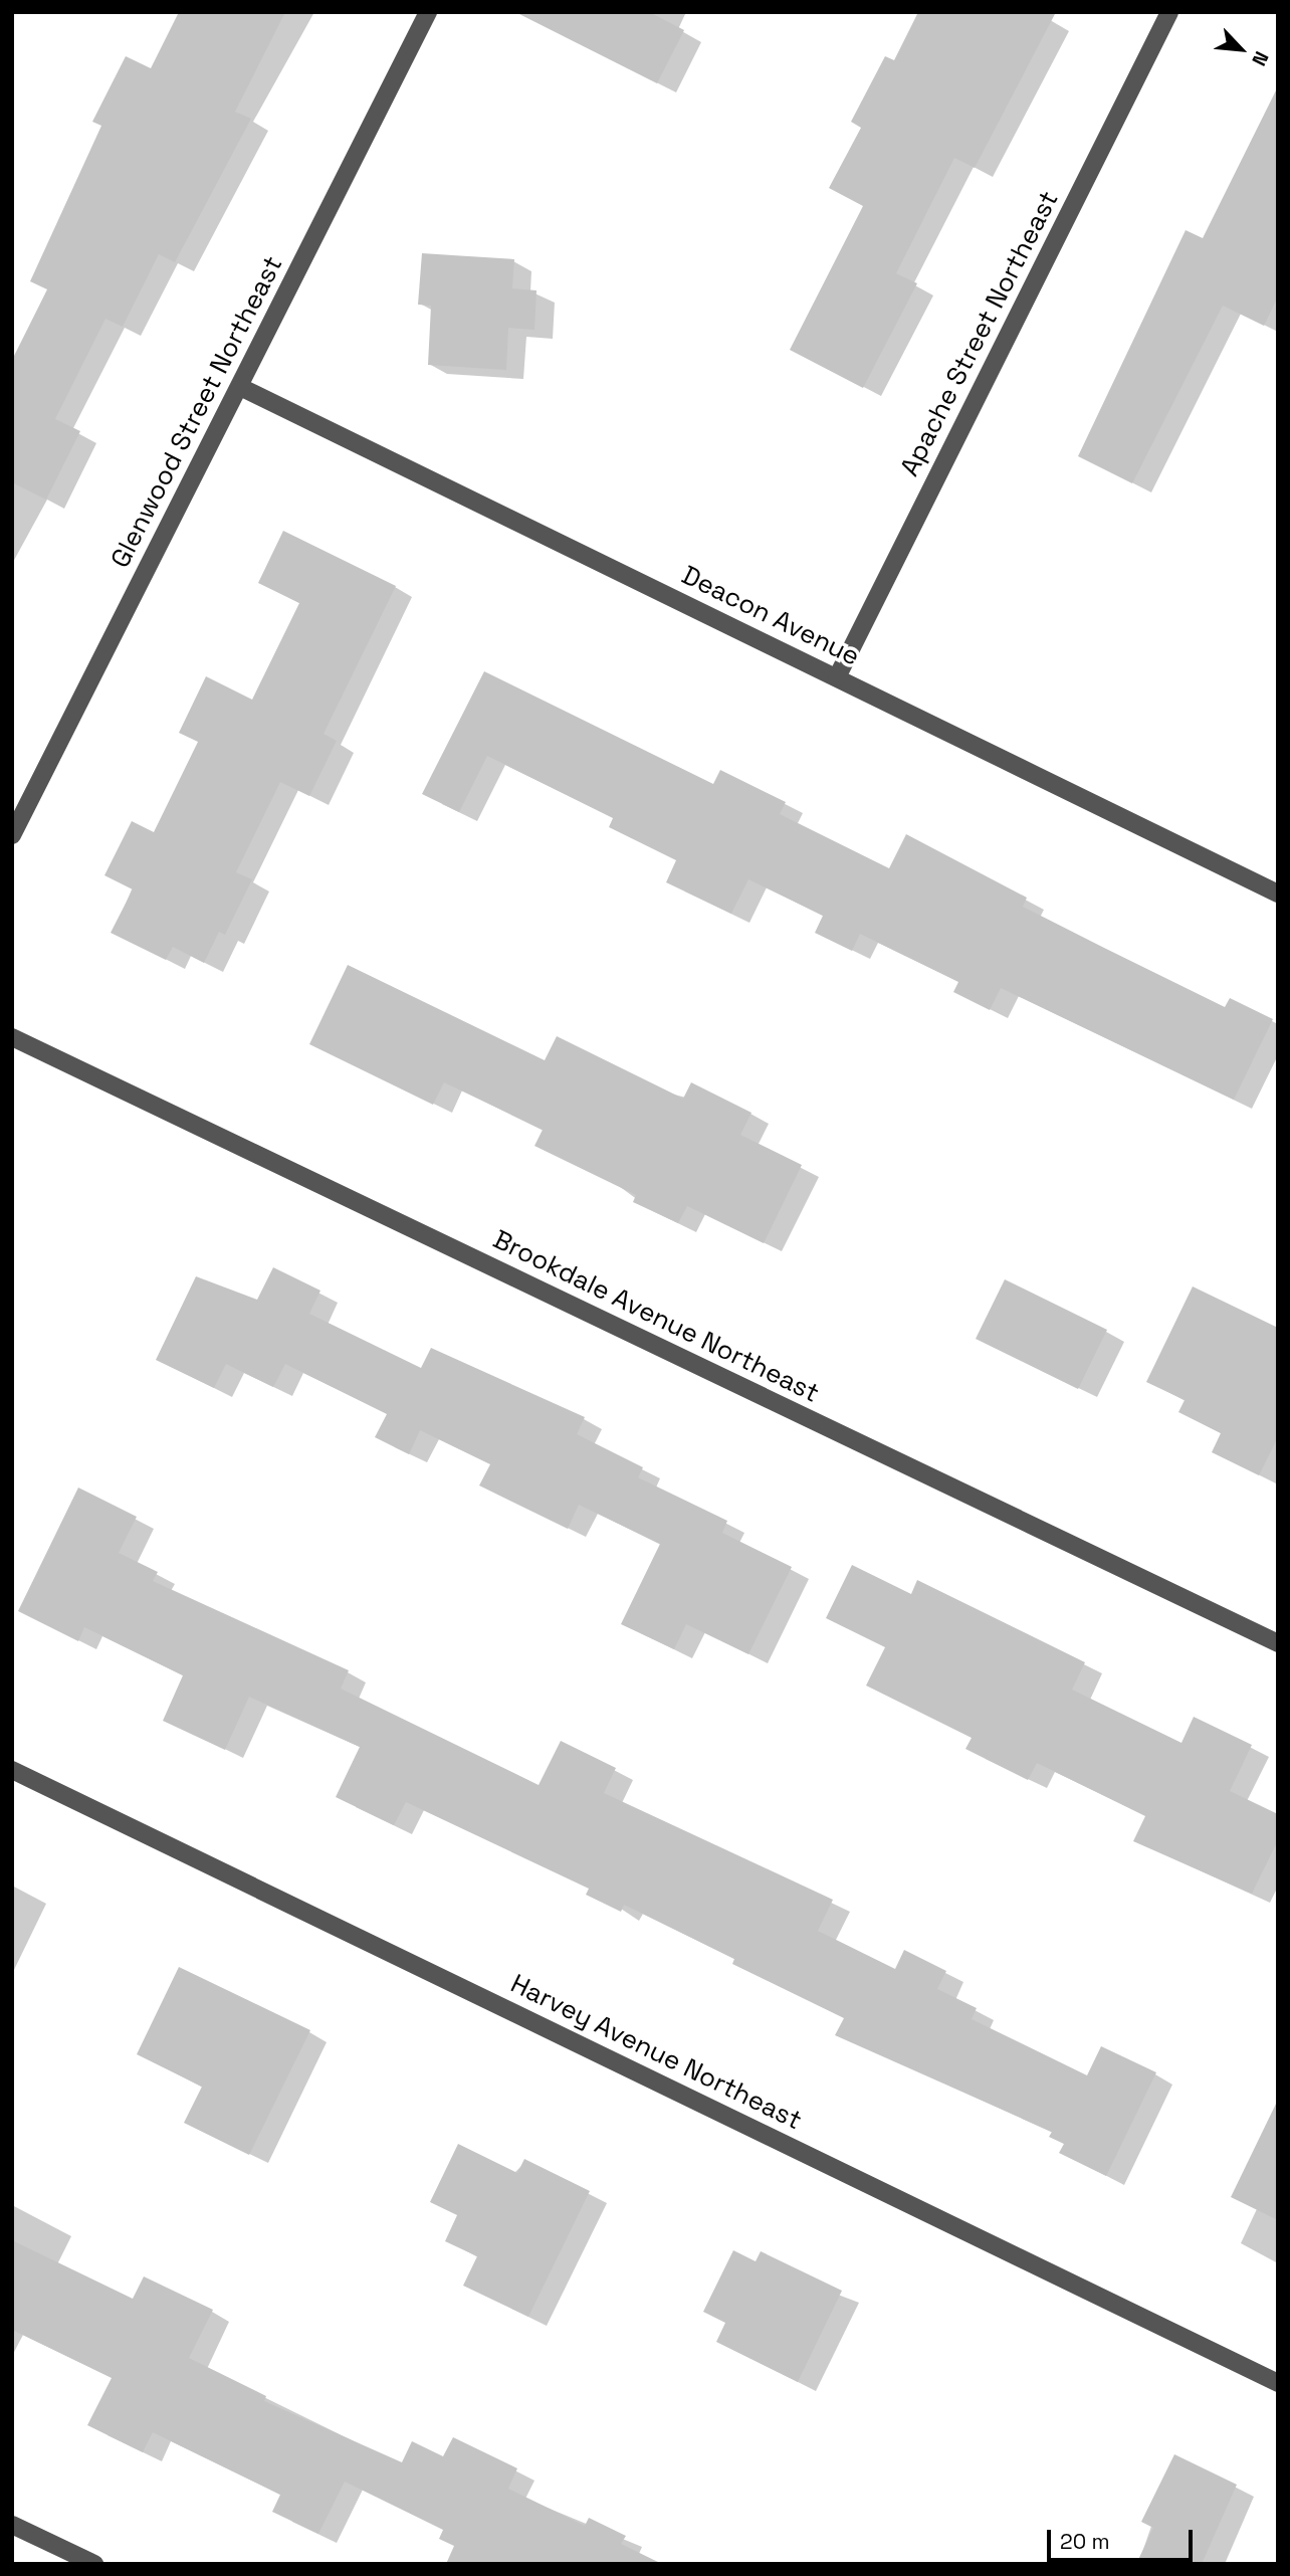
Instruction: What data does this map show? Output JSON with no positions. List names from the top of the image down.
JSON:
{
  "streets": {
    "street": [
      "Apache Street Northeast",
      "Glenwood Street Northeast",
      "Deacon Avenue",
      "Brookdale Avenue Northeast",
      "Harvey Avenue Northeast"
    ]
  },
  "crossings": [
    ["Apache Street Northeast", "Deacon Avenue"],
    ["Glenwood Street Northeast", "Deacon Avenue"]
  ],
  "scale_bar": "20 m",
  "north": "bottom right"
}
